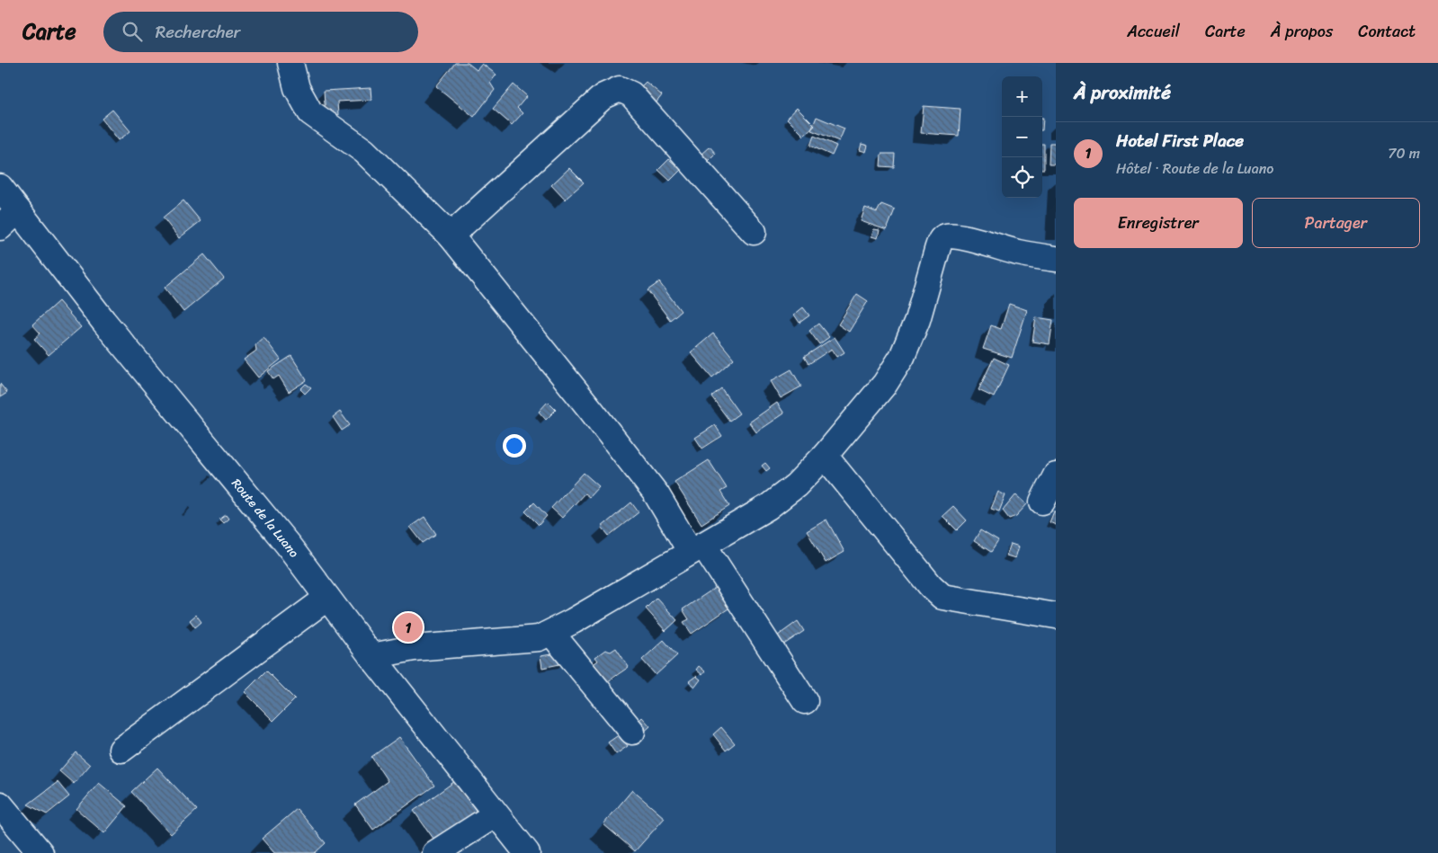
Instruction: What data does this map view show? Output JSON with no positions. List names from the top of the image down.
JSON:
{
  "streets": {
    "street": ["Route de la Luano"]
  },
  "page": {
    "header": "Carte",
    "search": "Rechercher",
    "nav": [
      "Accueil",
      "Carte",
      "À propos",
      "Contact"
    ],
    "heading": "À proximité",
    "map_buttons": ["+", "−"],
    "list": [
      {
        "mark": "1",
        "name": "Hotel First Place",
        "note": "Hôtel · Route de la Luano",
        "value": "70 m"
      }
    ],
    "buttons": ["Enregistrer", "Partager"],
    "pins": "1"
  }
}
